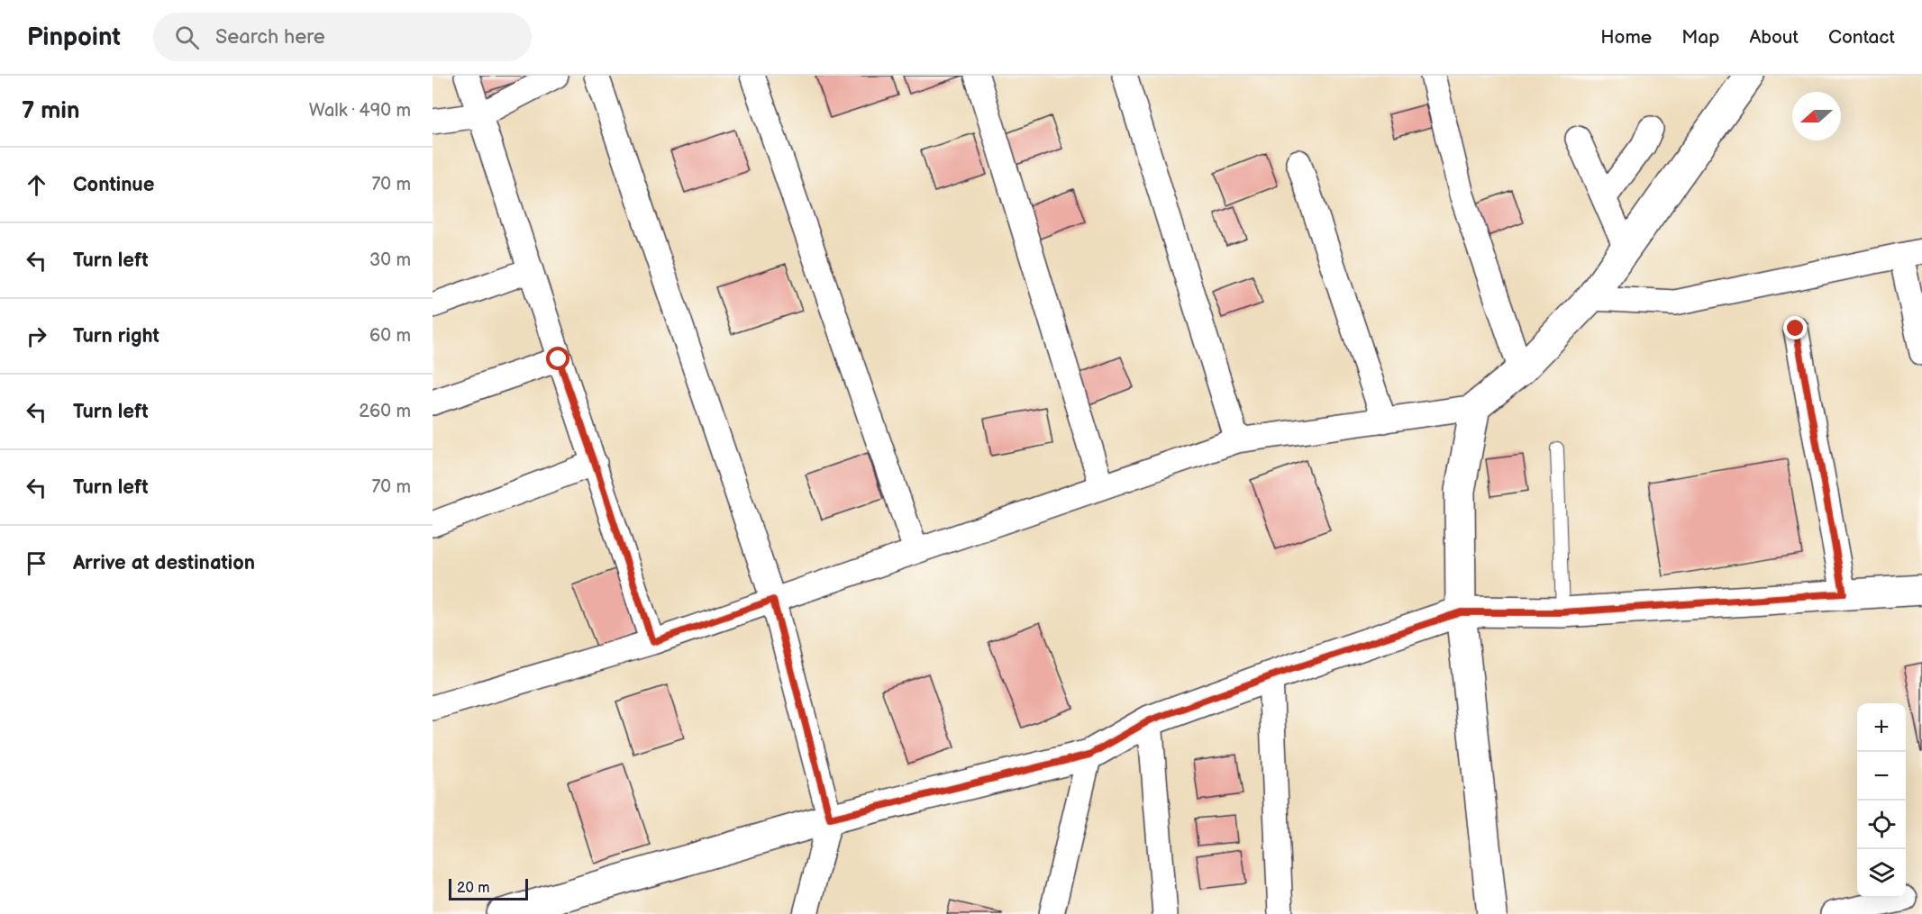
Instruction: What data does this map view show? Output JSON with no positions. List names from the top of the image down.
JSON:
{
  "scale_bar": "20 m",
  "north": "left",
  "page": {
    "header": "Pinpoint",
    "search": "Search here",
    "nav": [
      "Home",
      "Map",
      "About",
      "Contact"
    ],
    "heading": ["7 min", "Walk · 490 m"],
    "list": [
      ["Continue", "70 m"],
      ["Turn left", "30 m"],
      ["Turn right", "60 m"],
      ["Turn left", "260 m"],
      ["Turn left", "70 m"],
      "Arrive at destination"
    ],
    "map_buttons": ["+", "−"],
    "scale": "20 m"
  }
}
